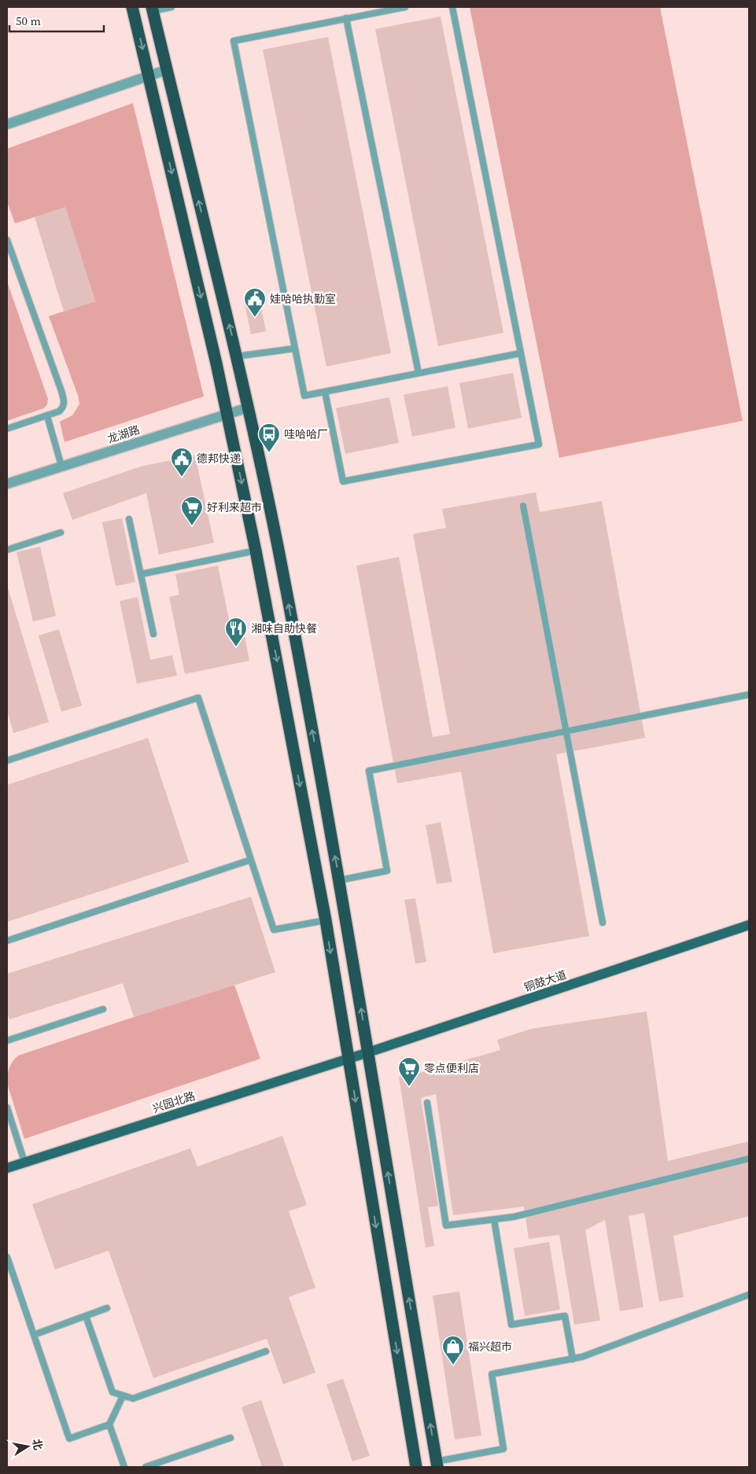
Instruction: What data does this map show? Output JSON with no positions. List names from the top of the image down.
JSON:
{
  "streets": {
    "main road": ["铜鼓大道", "兴园北路"],
    "street": ["龙湖路"]
  },
  "crossings": [
    ["铜鼓大道", "兴园北路"]
  ],
  "places": {
    "public building": ["娃哈哈执勤室", "德邦快递"],
    "bus stop": ["哇哈哈厂"],
    "supermarket": ["好利来超市", "零点便利店"],
    "restaurant": ["湘味自助快餐"],
    "shop": ["福兴超市"]
  },
  "scale_bar": "50 m",
  "north": "right"
}
